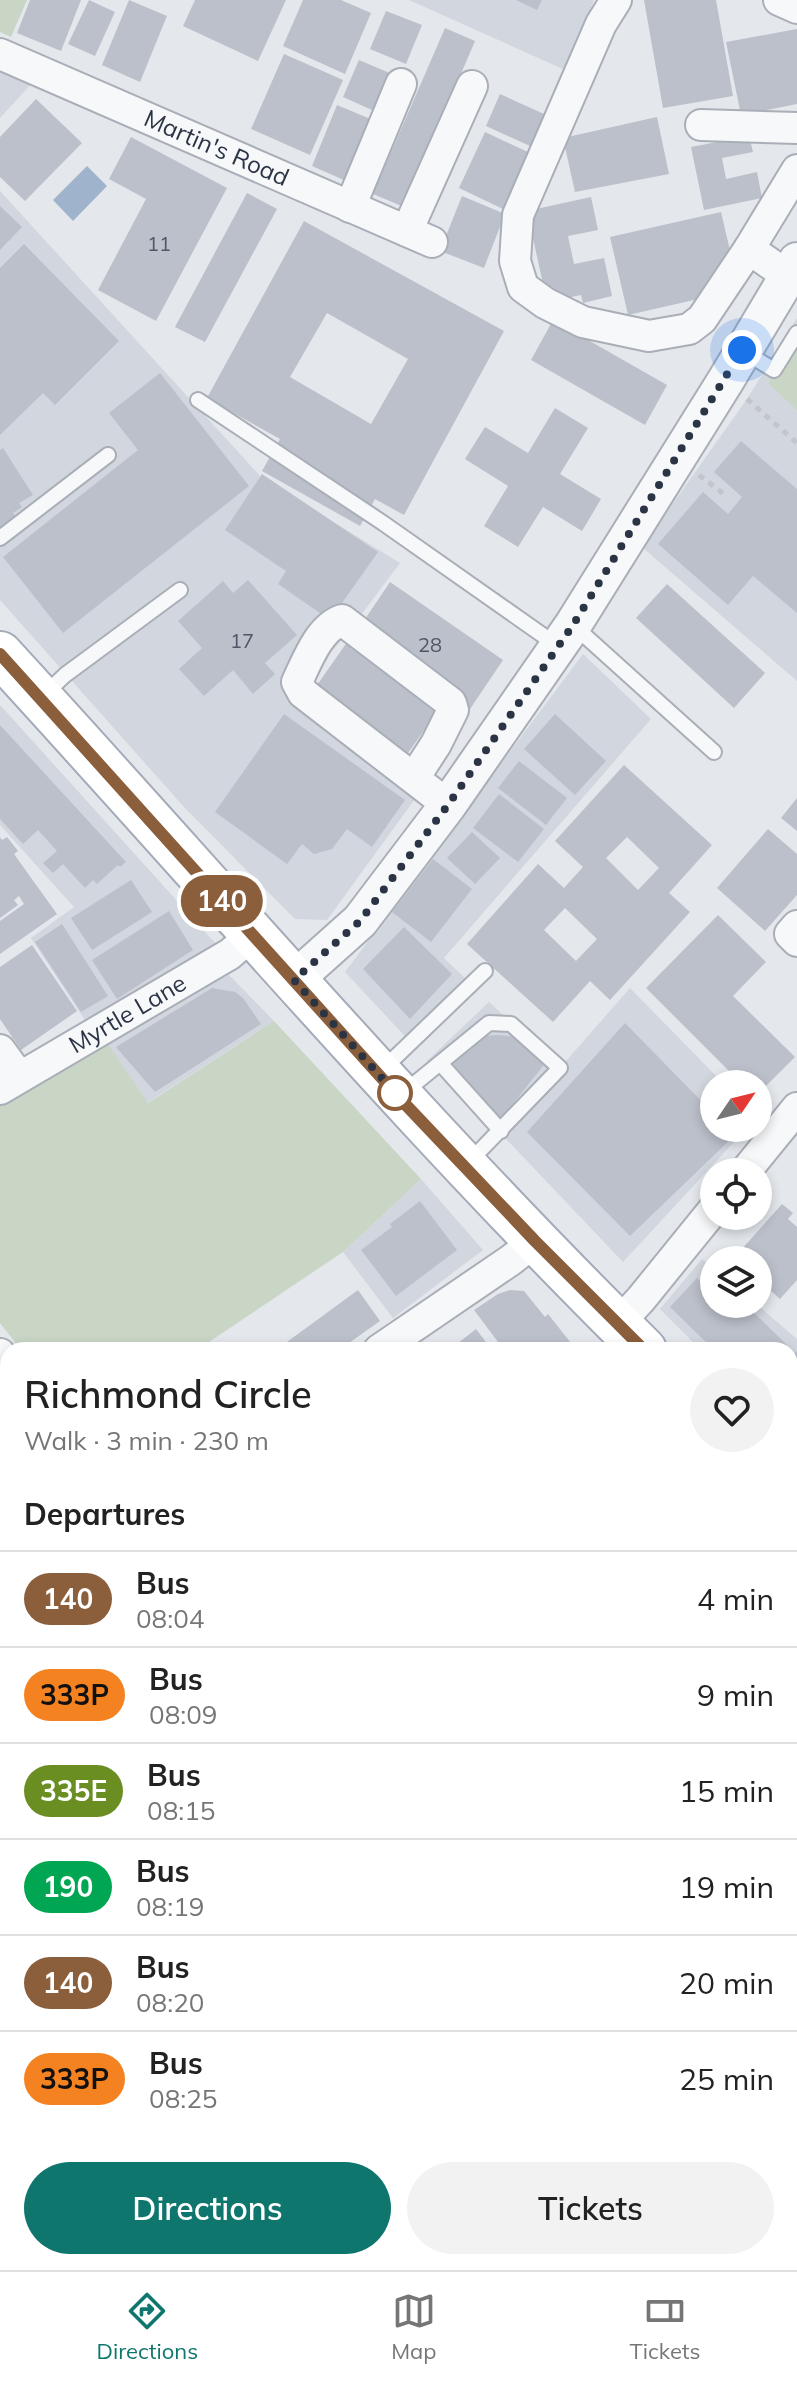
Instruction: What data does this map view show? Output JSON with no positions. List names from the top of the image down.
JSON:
{
  "streets": {
    "street": ["Martin's Road", "Myrtle Lane"]
  },
  "lines": ["bus line 140"],
  "house_numbers": ["11", "17", "28"],
  "north": "top right",
  "page": {
    "on_map": "140",
    "heading": [
      ["Richmond Circle", "Walk · 3 min · 230 m"],
      "Departures"
    ],
    "list": [
      {
        "mark": "140",
        "name": "Bus",
        "note": "08:04",
        "value": "4 min"
      },
      {
        "mark": "333P",
        "name": "Bus",
        "note": "08:09",
        "value": "9 min"
      },
      {
        "mark": "335E",
        "name": "Bus",
        "note": "08:15",
        "value": "15 min"
      },
      {
        "mark": "190",
        "name": "Bus",
        "note": "08:19",
        "value": "19 min"
      },
      {
        "mark": "140",
        "name": "Bus",
        "note": "08:20",
        "value": "20 min"
      },
      {
        "mark": "333P",
        "name": "Bus",
        "note": "08:25",
        "value": "25 min"
      }
    ],
    "buttons": ["Directions", "Tickets"],
    "tabs": ["Directions", "Map", "Tickets"]
  }
}
